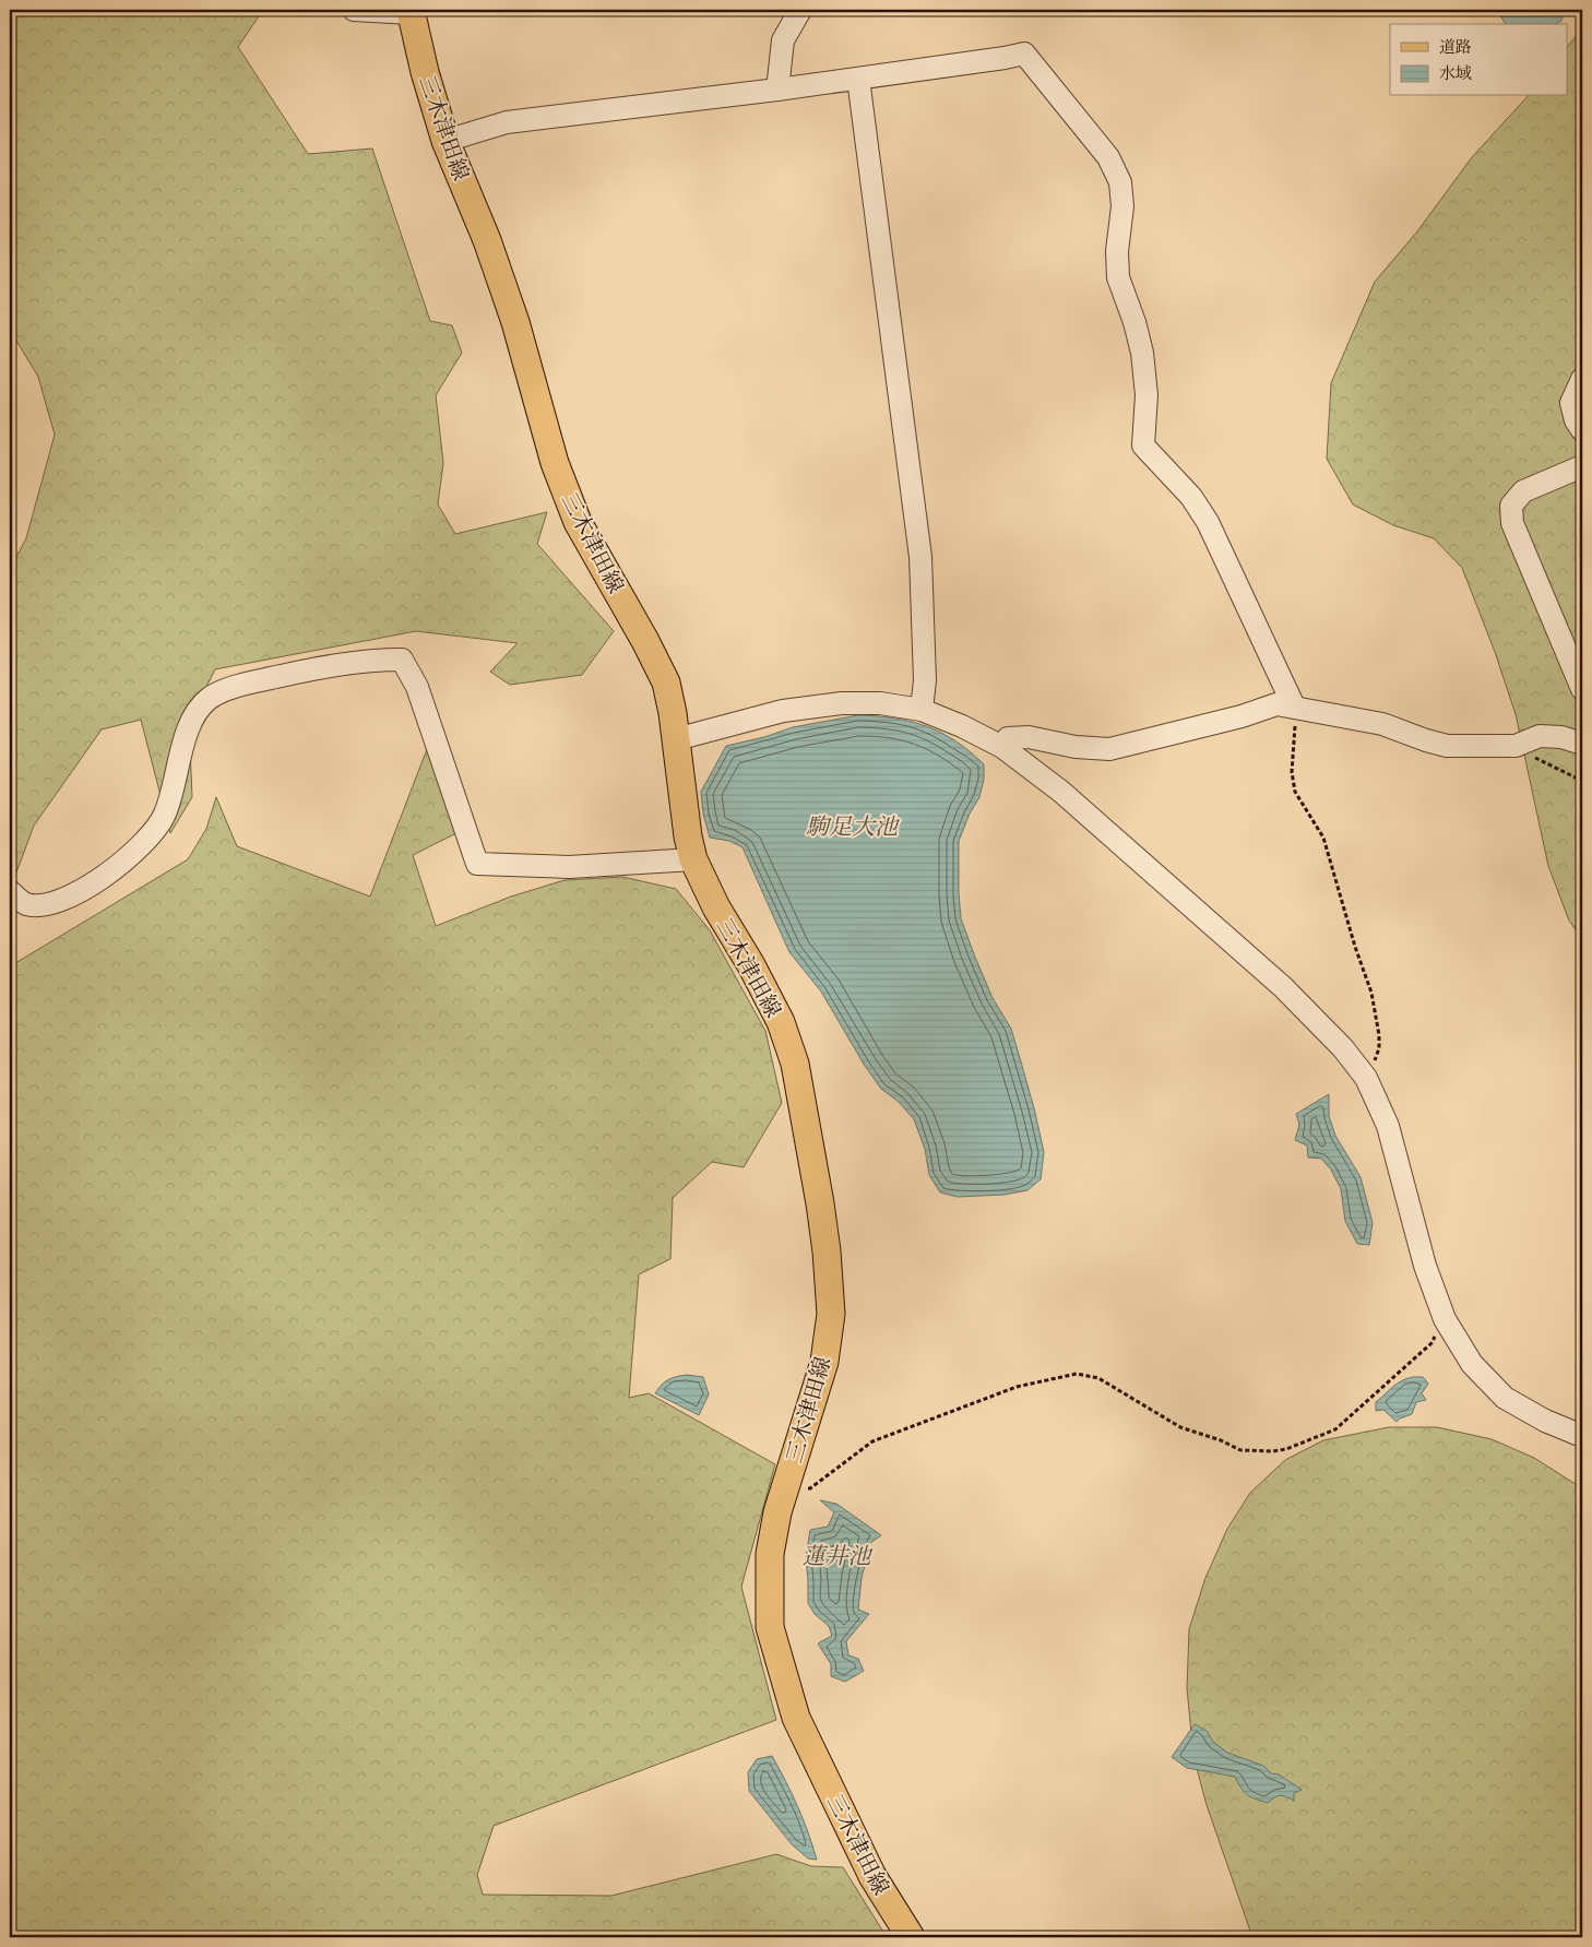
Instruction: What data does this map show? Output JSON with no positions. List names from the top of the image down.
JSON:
{
  "streets": {
    "main road": ["三木津田線"]
  },
  "water": ["駒足大池", "蓮井池"],
  "legend": ["道路", "水域"]
}
